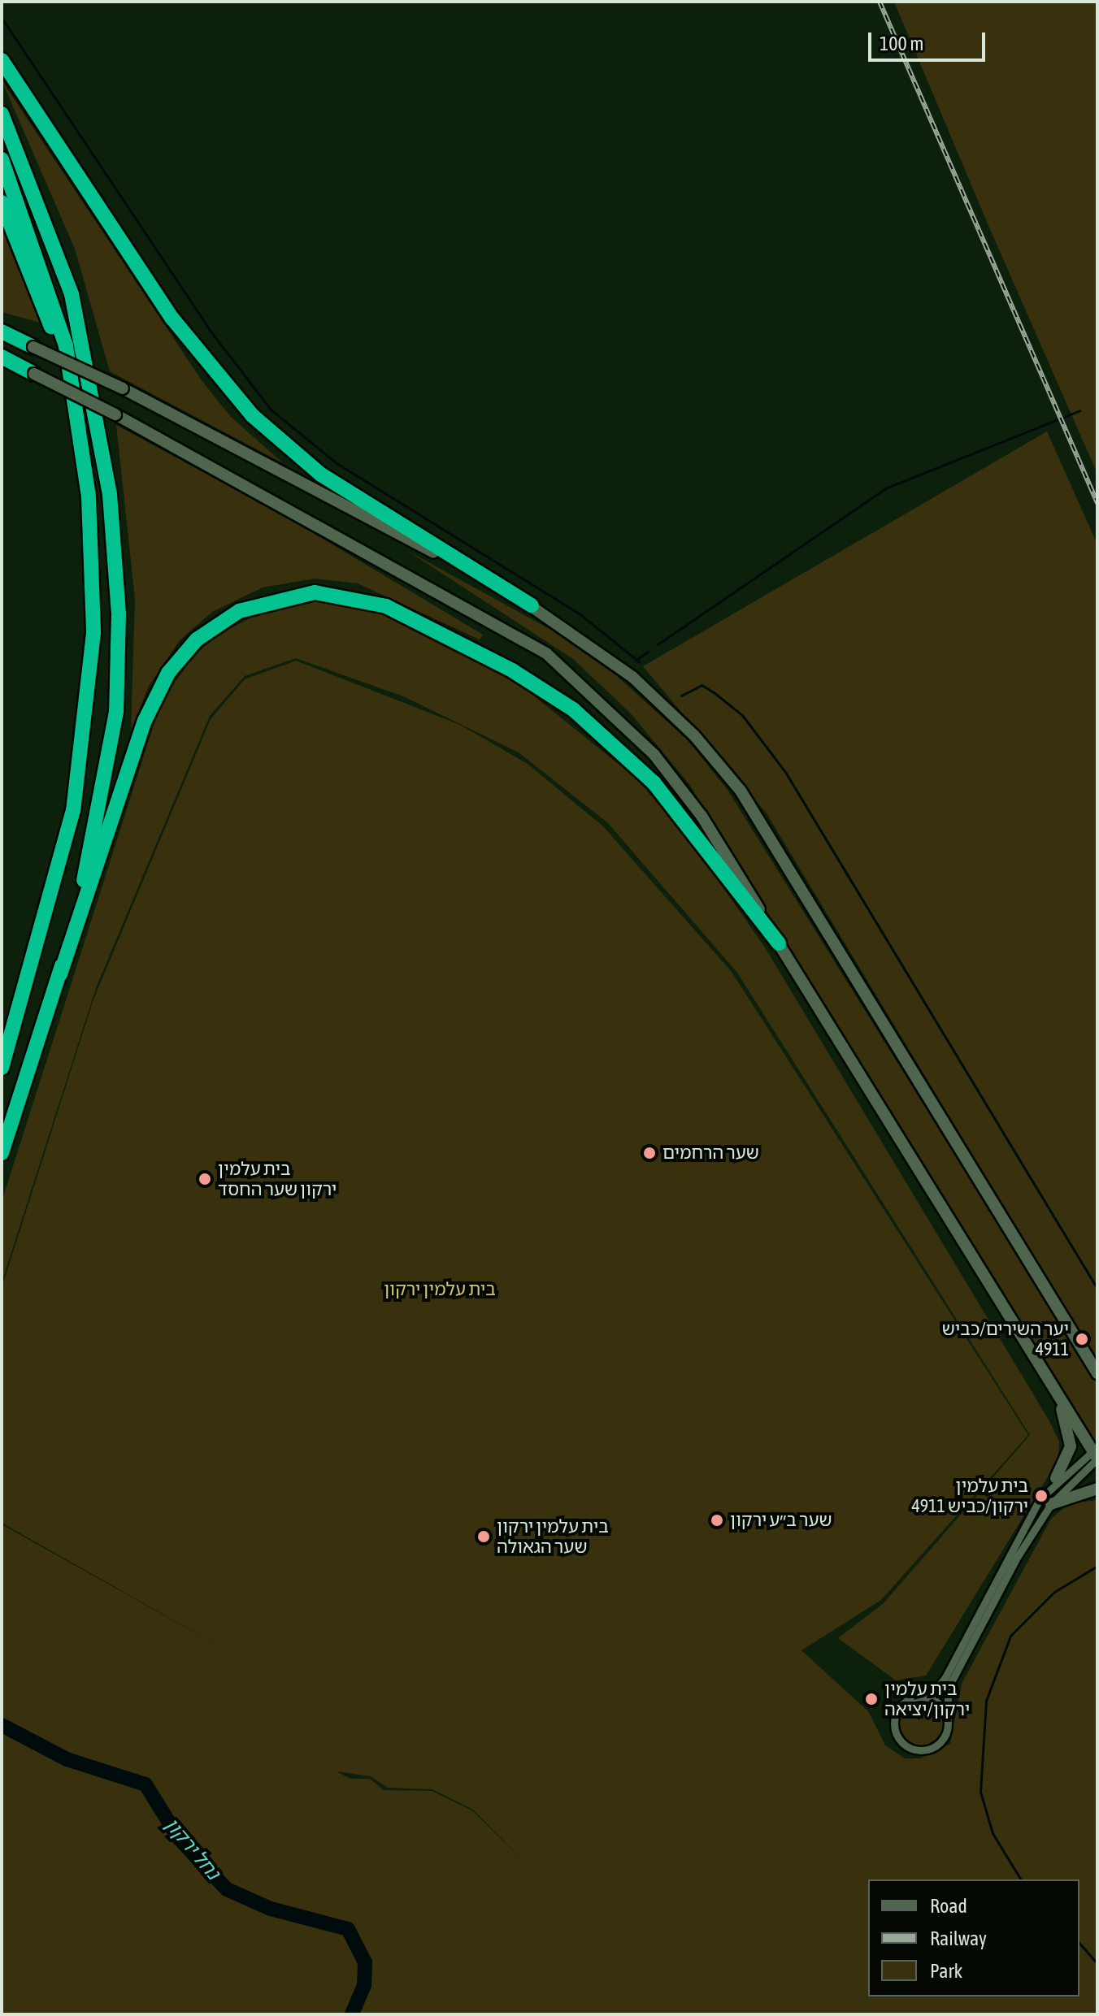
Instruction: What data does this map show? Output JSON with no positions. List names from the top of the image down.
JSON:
{
  "water": ["נחל ירקון"],
  "parks": ["בית עלמין ירקון"],
  "places": [
    "שער הרחמים",
    "בית עלמין ירקון שער החסד",
    "יער השירים/כביש 4911",
    "בית עלמין ירקון/כביש 4911",
    "שער ב״ע ירקון",
    "בית עלמין ירקון שער הגאולה",
    "בית עלמין ירקון/יציאה"
  ],
  "legend": ["Road", "Railway", "Park"],
  "scale_bar": "100 m"
}
